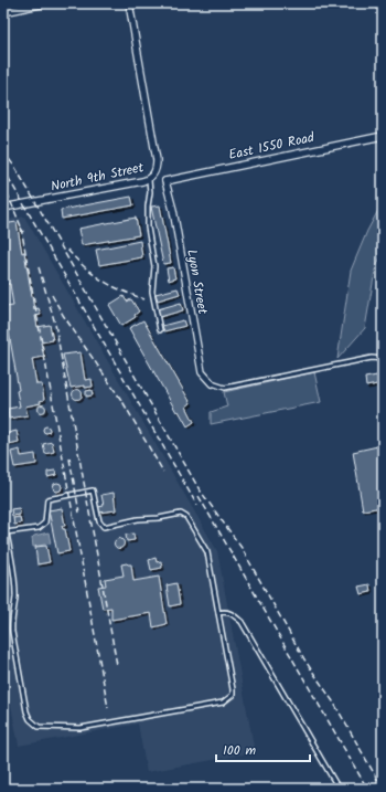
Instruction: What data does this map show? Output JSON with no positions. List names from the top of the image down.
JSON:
{
  "streets": {
    "street": ["East 1550 Road", "North 9th Street", "Lyon Street"]
  },
  "crossings": [
    ["East 1550 Road", "North 9th Street"],
    ["East 1550 Road", "Lyon Street"],
    ["North 9th Street", "Lyon Street"]
  ],
  "scale_bar": "100 m"
}
